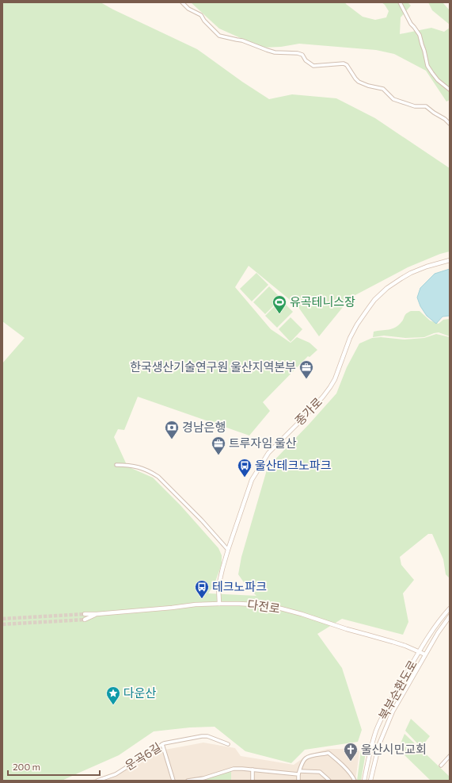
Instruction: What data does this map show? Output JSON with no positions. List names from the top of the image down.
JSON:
{
  "streets": {
    "main road": ["종가로", "다전로", "북부순환도로"],
    "street": ["운곡6길"]
  },
  "crossings": [
    ["종가로", "다전로"],
    ["다전로", "북부순환도로"]
  ],
  "places": {
    "sports": ["유곡테니스장"],
    "office": ["한국생산기술연구원 울산지역본부", "트루자임 울산"],
    "bank": ["경남은행"],
    "bus stop": ["울산테크노파크", "테크노파크"],
    "place": ["다운산"],
    "church": ["울산시민교회"]
  },
  "scale_bar": "200 m"
}
